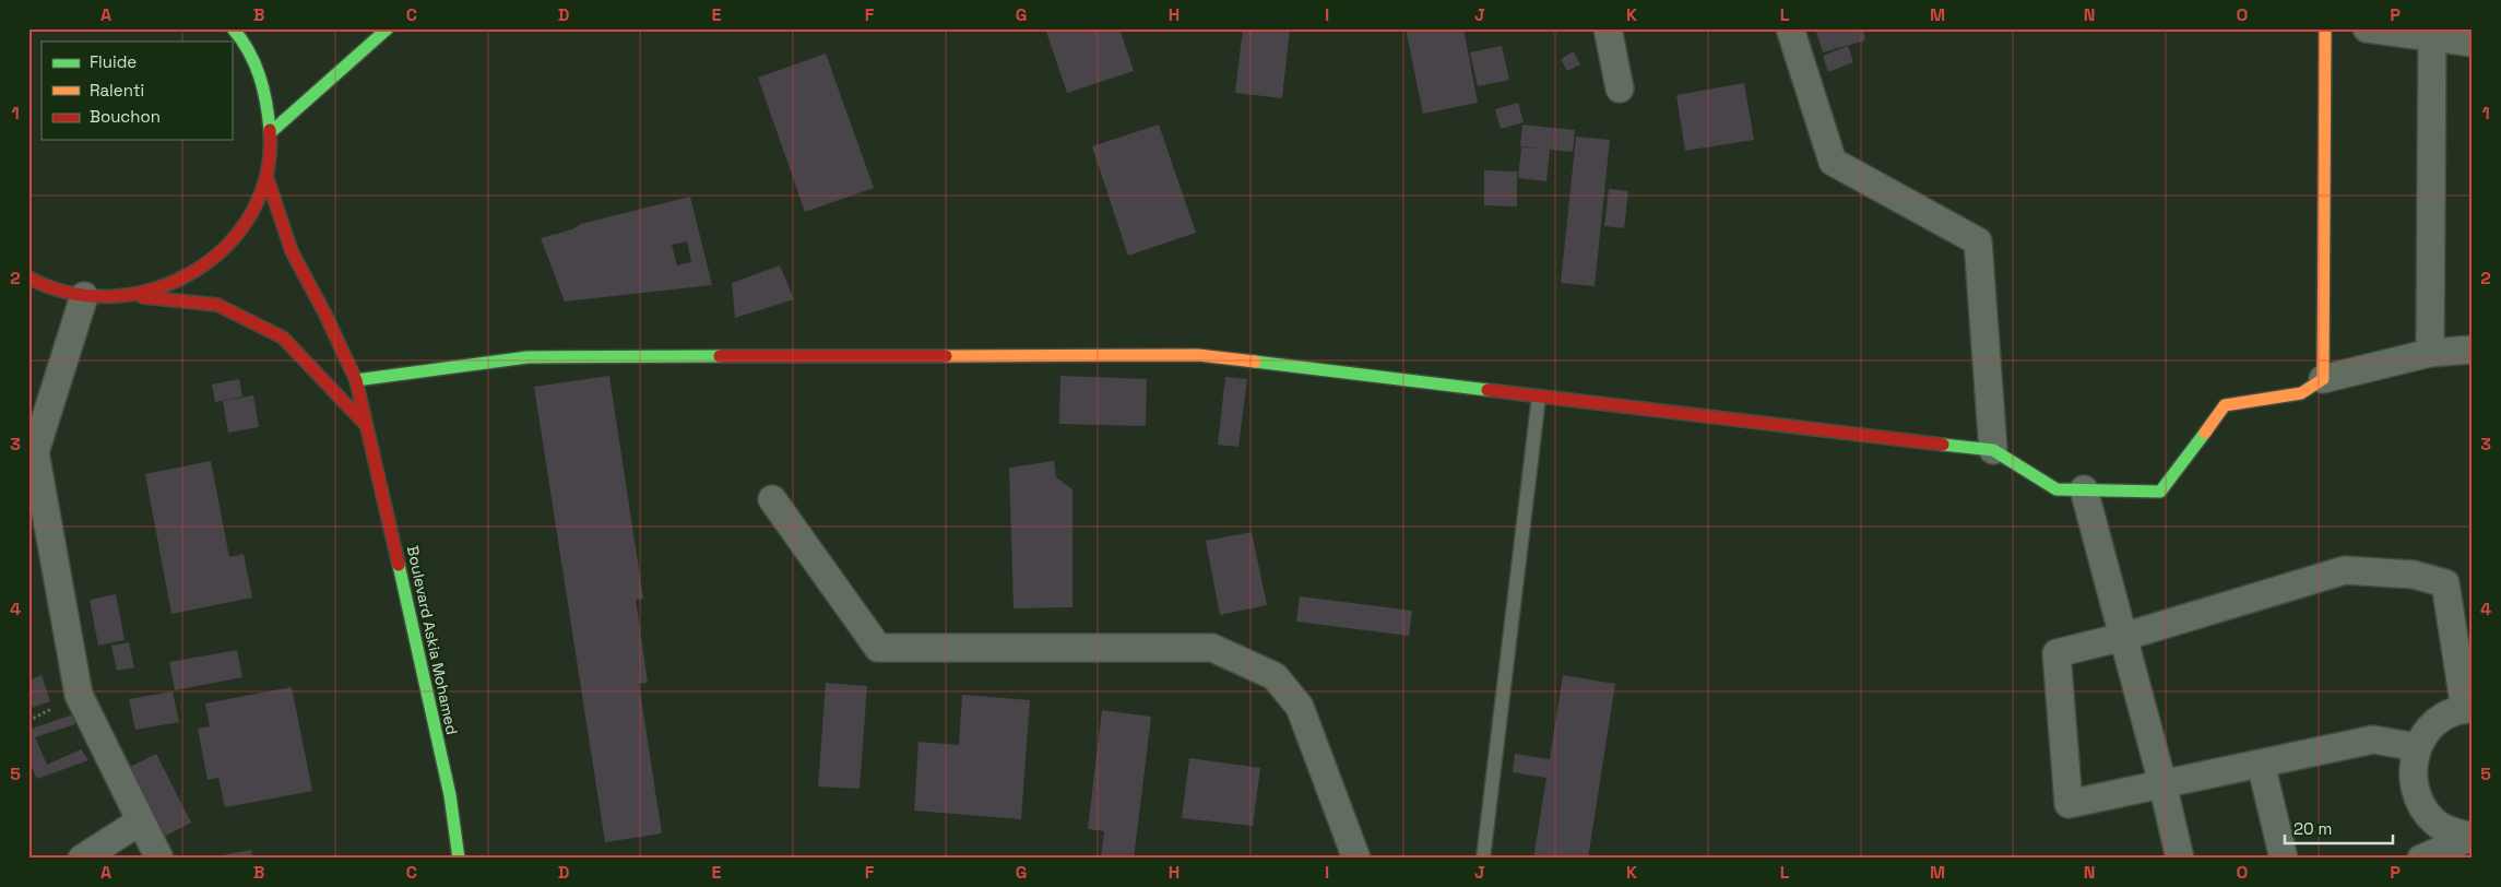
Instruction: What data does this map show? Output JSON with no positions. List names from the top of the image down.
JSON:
{
  "streets": {
    "street": ["Boulevard Askia Mohamed"]
  },
  "legend": ["Fluide", "Ralenti", "Bouchon"],
  "scale_bar": "20 m",
  "grid": {
    "columns": [
      "A",
      "B",
      "C",
      "D",
      "E",
      "F",
      "G",
      "H",
      "I",
      "J",
      "K",
      "L",
      "M",
      "N",
      "O",
      "P"
    ],
    "rows": [
      "1",
      "2",
      "3",
      "4",
      "5"
    ]
  }
}
